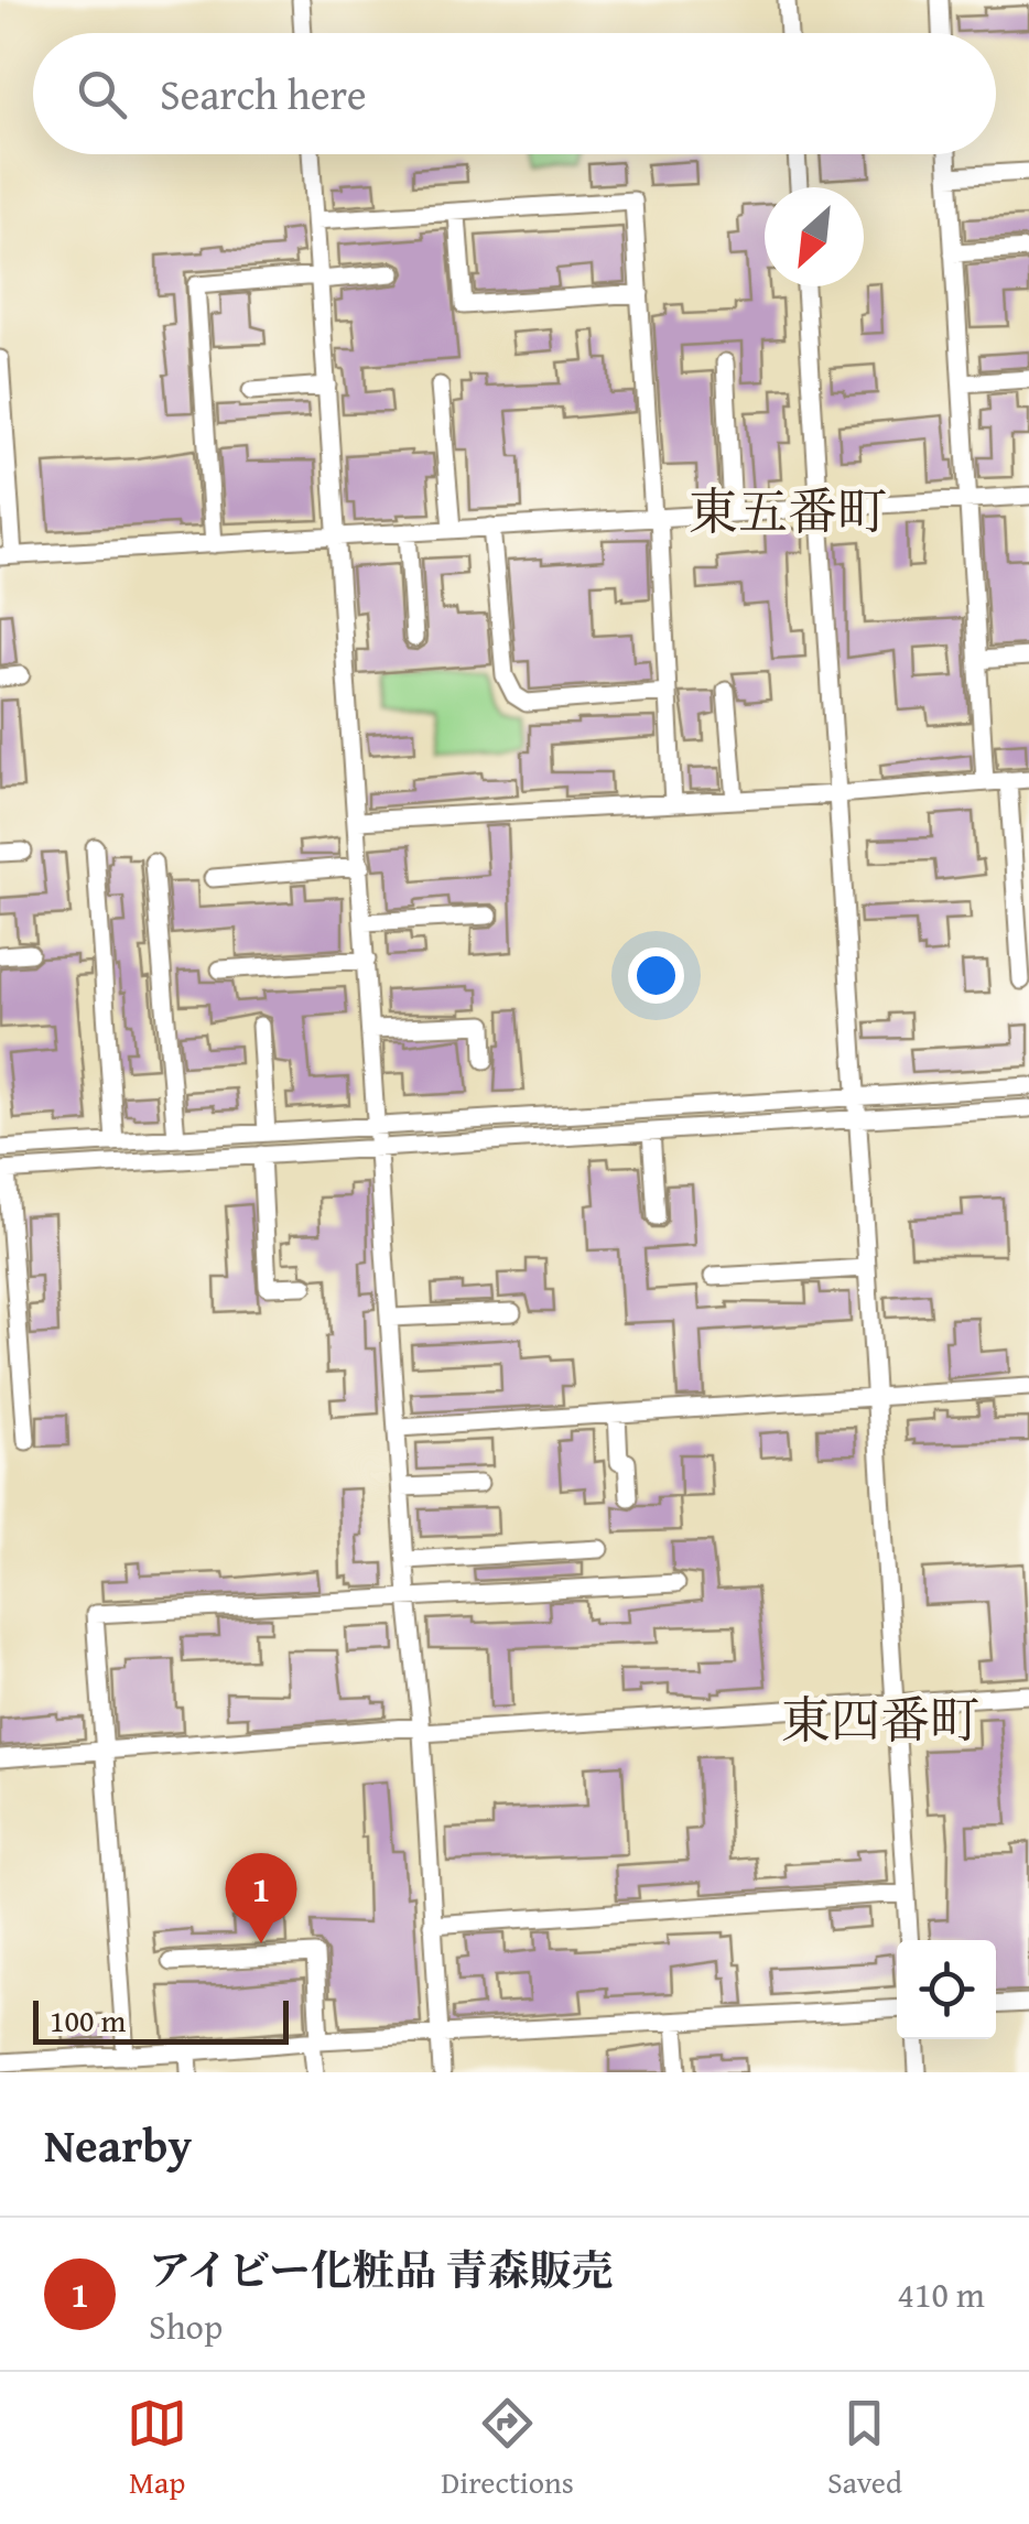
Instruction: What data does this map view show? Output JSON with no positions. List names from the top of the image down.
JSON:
{
  "districts": ["東五番町", "東四番町"],
  "scale_bar": "100 m",
  "north": "bottom left",
  "page": {
    "search": "Search here",
    "pins": "1",
    "scale": "100 m",
    "heading": "Nearby",
    "list": [
      {
        "mark": "1",
        "name": "アイビー化粧品 青森販売",
        "note": "Shop",
        "value": "410 m"
      }
    ],
    "nav": ["Map", "Directions", "Saved"]
  }
}
